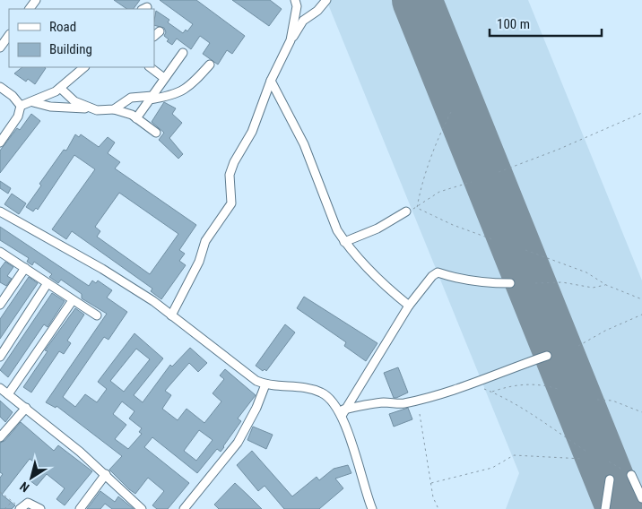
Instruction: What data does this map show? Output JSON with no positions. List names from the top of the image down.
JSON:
{
  "legend": ["Road", "Building"],
  "scale_bar": "100 m",
  "north": "bottom left"
}
